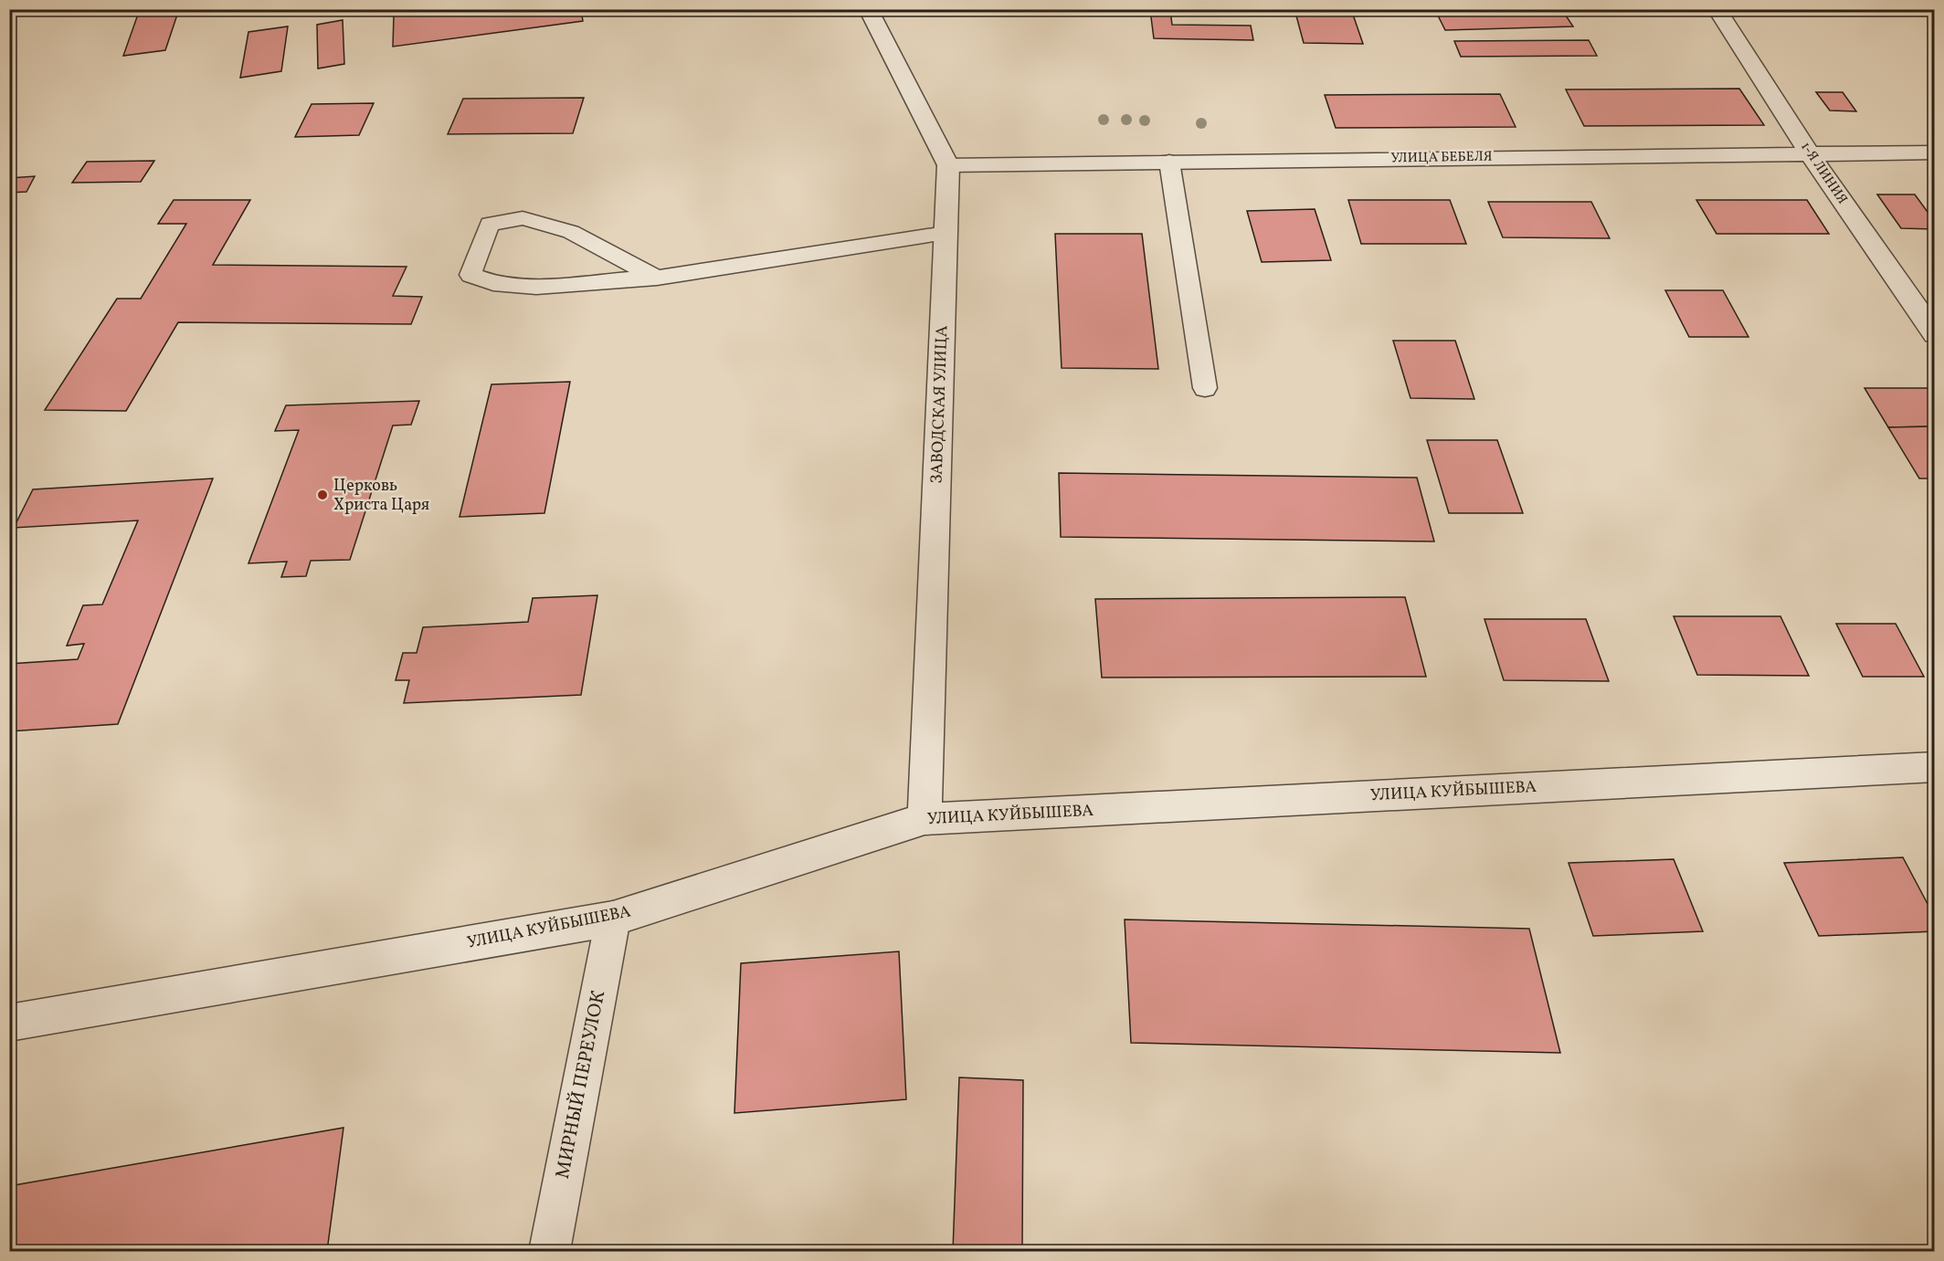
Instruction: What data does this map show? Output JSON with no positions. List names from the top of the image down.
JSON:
{
  "streets": {
    "street": [
      "УЛИЦА БЕБЕЛЯ",
      "1-Я ЛИНИЯ",
      "ЗАВОДСКАЯ УЛИЦА",
      "УЛИЦА КУЙБЫШЕВА",
      "МИРНЫЙ ПЕРЕУЛОК"
    ]
  },
  "crossings": [
    ["УЛИЦА БЕБЕЛЯ", "1-Я ЛИНИЯ"],
    ["УЛИЦА БЕБЕЛЯ", "ЗАВОДСКАЯ УЛИЦА"],
    ["ЗАВОДСКАЯ УЛИЦА", "УЛИЦА КУЙБЫШЕВА"],
    ["УЛИЦА КУЙБЫШЕВА", "МИРНЫЙ ПЕРЕУЛОК"]
  ],
  "places": ["Церковь Христа Царя"]
}
